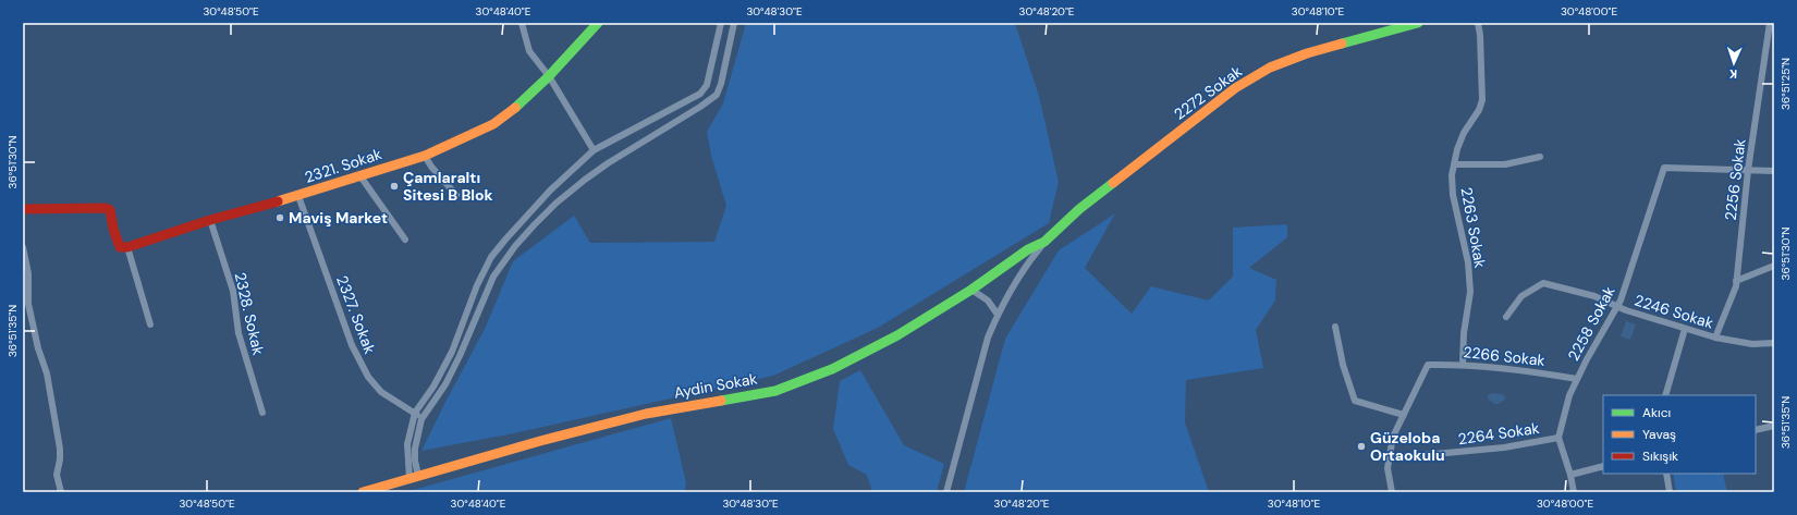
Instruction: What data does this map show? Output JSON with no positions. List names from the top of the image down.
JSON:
{
  "streets": {
    "street": [
      "2272 Sokak",
      "2321. Sokak",
      "2256 Sokak",
      "2263 Sokak",
      "2246 Sokak",
      "2328. Sokak",
      "2327. Sokak",
      "2258 Sokak",
      "2266 Sokak",
      "Aydin Sokak",
      "2264 Sokak"
    ]
  },
  "crossings": [
    ["2272 Sokak", "Aydin Sokak"],
    ["2321. Sokak", "2328. Sokak"],
    ["2321. Sokak", "2327. Sokak"],
    ["2256 Sokak", "2246 Sokak"],
    ["2256 Sokak", "2258 Sokak"],
    ["2263 Sokak", "2266 Sokak"],
    ["2246 Sokak", "2258 Sokak"],
    ["2258 Sokak", "2266 Sokak"],
    ["2258 Sokak", "2264 Sokak"]
  ],
  "places": ["Çamlaraltı Sitesi B Blok", "Maviş Market", "Güzeloba Ortaokulu"],
  "legend": ["Akıcı", "Yavaş", "Sıkışık"],
  "north": "bottom",
  "coordinates": [
    "30°48'50\"E",
    "30°48'40\"E",
    "30°48'30\"E",
    "30°48'20\"E",
    "30°48'10\"E",
    "30°48'00\"E",
    "36°51'25\"N",
    "36°51'30\"N",
    "36°51'35\"N"
  ]
}
